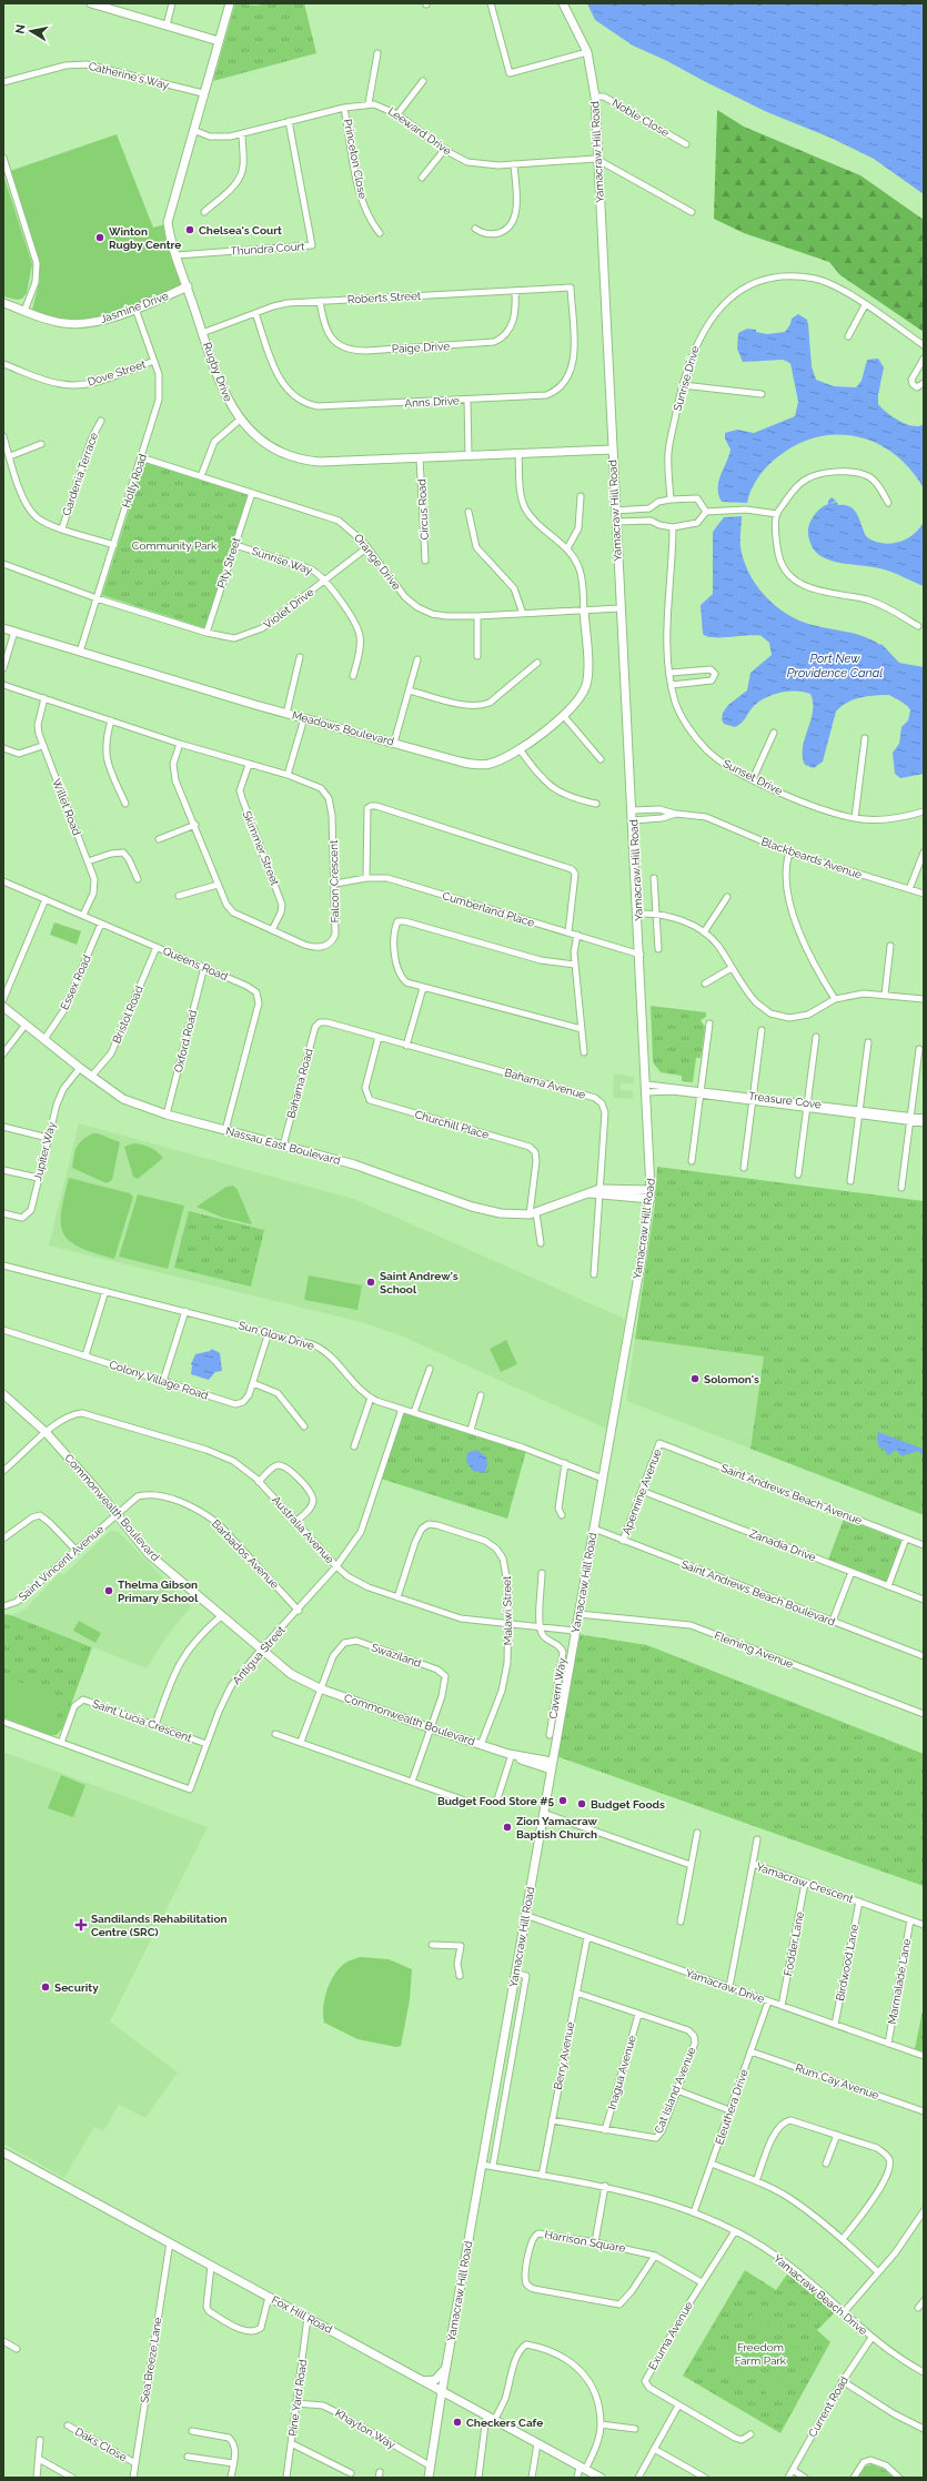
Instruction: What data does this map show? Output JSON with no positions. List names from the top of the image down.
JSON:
{
  "streets": {
    "street": [
      "Catherine's Way",
      "Noble Close",
      "Leeward Drive",
      "Yamacraw Hill Road",
      "Princeton Close",
      "Thundra Court",
      "Roberts Street",
      "Jasmine Drive",
      "Paige Drive",
      "Rugby Drive",
      "Dove Street",
      "Sunrise Drive",
      "Anns Drive",
      "Gardenia Terrace",
      "Holly Road",
      "Circus Road",
      "Sunrise Way",
      "Orange Drive",
      "Pity Street",
      "Violet Drive",
      "Meadows Boulevard",
      "Sunset Drive",
      "Willet Road",
      "Skimmer Street",
      "Blackbeards Avenue",
      "Falcon Crescent",
      "Cumberland Place",
      "Queens Road",
      "Essex Road",
      "Bristol Road",
      "Oxford Road",
      "Bahama Road",
      "Bahama Avenue",
      "Treasure Cove",
      "Churchill Place",
      "Nassau East Boulevard",
      "Jupiter Way",
      "Sun Glow Drive",
      "Colony Village Road",
      "Apennine Avenue",
      "Saint Andrews Beach Avenue",
      "Commonwealth Boulevard",
      "Australia Avenue",
      "Zanadia Drive",
      "Barbados Avenue",
      "Saint Vincent Avenue",
      "Saint Andrews Beach Boulevard",
      "Malawi Street",
      "Fleming Avenue",
      "Antigua Street",
      "Swaziland",
      "Cavern Way",
      "Saint Lucia Crescent",
      "Yamacraw Crescent",
      "Fodder Lane",
      "Birdwood Lane",
      "Marmalade Lane",
      "Yamacraw Drive",
      "Berry Avenue",
      "Inagua Avenue",
      "Rum Cay Avenue",
      "Cat Island Avenue",
      "Eleuthera Drive",
      "Harrison Square",
      "Yamacraw Beach Drive",
      "Fox Hill Road",
      "Exuma Avenue",
      "Sea Breeze Lane",
      "Pine Yard Road",
      "Current Road",
      "Khayton Way",
      "Daks Close"
    ]
  },
  "crossings": [
    ["Catherine's Way", "Rugby Drive"],
    ["Noble Close", "Yamacraw Hill Road"],
    ["Leeward Drive", "Yamacraw Hill Road"],
    ["Leeward Drive", "Princeton Close"],
    ["Leeward Drive", "Thundra Court"],
    ["Leeward Drive", "Rugby Drive"],
    ["Yamacraw Hill Road", "Rugby Drive"],
    ["Yamacraw Hill Road", "Orange Drive"],
    ["Yamacraw Hill Road", "Blackbeards Avenue"],
    ["Yamacraw Hill Road", "Cumberland Place"],
    ["Yamacraw Hill Road", "Treasure Cove"],
    ["Yamacraw Hill Road", "Nassau East Boulevard"],
    ["Yamacraw Hill Road", "Sun Glow Drive"],
    ["Yamacraw Hill Road", "Commonwealth Boulevard"],
    ["Yamacraw Hill Road", "Australia Avenue"],
    ["Yamacraw Hill Road", "Saint Andrews Beach Boulevard"],
    ["Yamacraw Hill Road", "Fleming Avenue"],
    ["Yamacraw Hill Road", "Yamacraw Drive"],
    ["Yamacraw Hill Road", "Yamacraw Beach Drive"],
    ["Yamacraw Hill Road", "Fox Hill Road"],
    ["Yamacraw Hill Road", "Khayton Way"],
    ["Thundra Court", "Rugby Drive"],
    ["Roberts Street", "Paige Drive"],
    ["Roberts Street", "Rugby Drive"],
    ["Roberts Street", "Anns Drive"],
    ["Jasmine Drive", "Rugby Drive"],
    ["Jasmine Drive", "Holly Road"],
    ["Rugby Drive", "Circus Road"],
    ["Dove Street", "Holly Road"],
    ["Holly Road", "Orange Drive"],
    ["Holly Road", "Violet Drive"],
    ["Holly Road", "Meadows Boulevard"],
    ["Sunrise Way", "Pity Street"],
    ["Sunrise Way", "Violet Drive"],
    ["Orange Drive", "Pity Street"],
    ["Orange Drive", "Violet Drive"],
    ["Orange Drive", "Meadows Boulevard"],
    ["Pity Street", "Violet Drive"],
    ["Willet Road", "Falcon Crescent"],
    ["Willet Road", "Queens Road"],
    ["Skimmer Street", "Falcon Crescent"],
    ["Falcon Crescent", "Cumberland Place"],
    ["Queens Road", "Essex Road"],
    ["Queens Road", "Bristol Road"],
    ["Queens Road", "Oxford Road"],
    ["Queens Road", "Nassau East Boulevard"],
    ["Essex Road", "Nassau East Boulevard"],
    ["Bristol Road", "Nassau East Boulevard"],
    ["Oxford Road", "Nassau East Boulevard"],
    ["Bahama Road", "Bahama Avenue"],
    ["Bahama Road", "Nassau East Boulevard"],
    ["Bahama Avenue", "Churchill Place"],
    ["Bahama Avenue", "Nassau East Boulevard"],
    ["Churchill Place", "Nassau East Boulevard"],
    ["Nassau East Boulevard", "Jupiter Way"],
    ["Sun Glow Drive", "Colony Village Road"],
    ["Sun Glow Drive", "Antigua Street"],
    ["Apennine Avenue", "Saint Andrews Beach Avenue"],
    ["Apennine Avenue", "Zanadia Drive"],
    ["Apennine Avenue", "Saint Andrews Beach Boulevard"],
    ["Commonwealth Boulevard", "Australia Avenue"],
    ["Commonwealth Boulevard", "Barbados Avenue"],
    ["Commonwealth Boulevard", "Saint Vincent Avenue"],
    ["Commonwealth Boulevard", "Malawi Street"],
    ["Commonwealth Boulevard", "Antigua Street"],
    ["Commonwealth Boulevard", "Swaziland"],
    ["Australia Avenue", "Malawi Street"],
    ["Australia Avenue", "Antigua Street"],
    ["Australia Avenue", "Cavern Way"],
    ["Barbados Avenue", "Saint Vincent Avenue"],
    ["Barbados Avenue", "Antigua Street"],
    ["Antigua Street", "Saint Lucia Crescent"],
    ["Yamacraw Crescent", "Fodder Lane"],
    ["Yamacraw Crescent", "Birdwood Lane"],
    ["Yamacraw Crescent", "Marmalade Lane"],
    ["Yamacraw Crescent", "Yamacraw Drive"],
    ["Fodder Lane", "Yamacraw Drive"],
    ["Birdwood Lane", "Yamacraw Drive"],
    ["Marmalade Lane", "Yamacraw Drive"],
    ["Yamacraw Drive", "Berry Avenue"],
    ["Yamacraw Drive", "Eleuthera Drive"],
    ["Berry Avenue", "Cat Island Avenue"],
    ["Berry Avenue", "Yamacraw Beach Drive"],
    ["Inagua Avenue", "Cat Island Avenue"],
    ["Rum Cay Avenue", "Eleuthera Drive"],
    ["Eleuthera Drive", "Yamacraw Beach Drive"],
    ["Harrison Square", "Exuma Avenue"],
    ["Yamacraw Beach Drive", "Exuma Avenue"],
    ["Yamacraw Beach Drive", "Current Road"],
    ["Fox Hill Road", "Sea Breeze Lane"],
    ["Fox Hill Road", "Pine Yard Road"],
    ["Sea Breeze Lane", "Daks Close"],
    ["Pine Yard Road", "Khayton Way"]
  ],
  "water": ["Port New Providence Canal"],
  "parks": ["Community Park", "Freedom Farm Park"],
  "places": {
    "other": [
      "Chelsea's Court",
      "Winton Rugby Centre",
      "Saint Andrew's School",
      "Solomon's",
      "Thelma Gibson Primary School",
      "Budget Food Store #5",
      "Budget Foods",
      "Zion Yamacraw Baptish Church",
      "Security",
      "Checkers Cafe"
    ],
    "health": ["Sandilands Rehabilitation Centre (SRC)"]
  },
  "north": "left"
}
